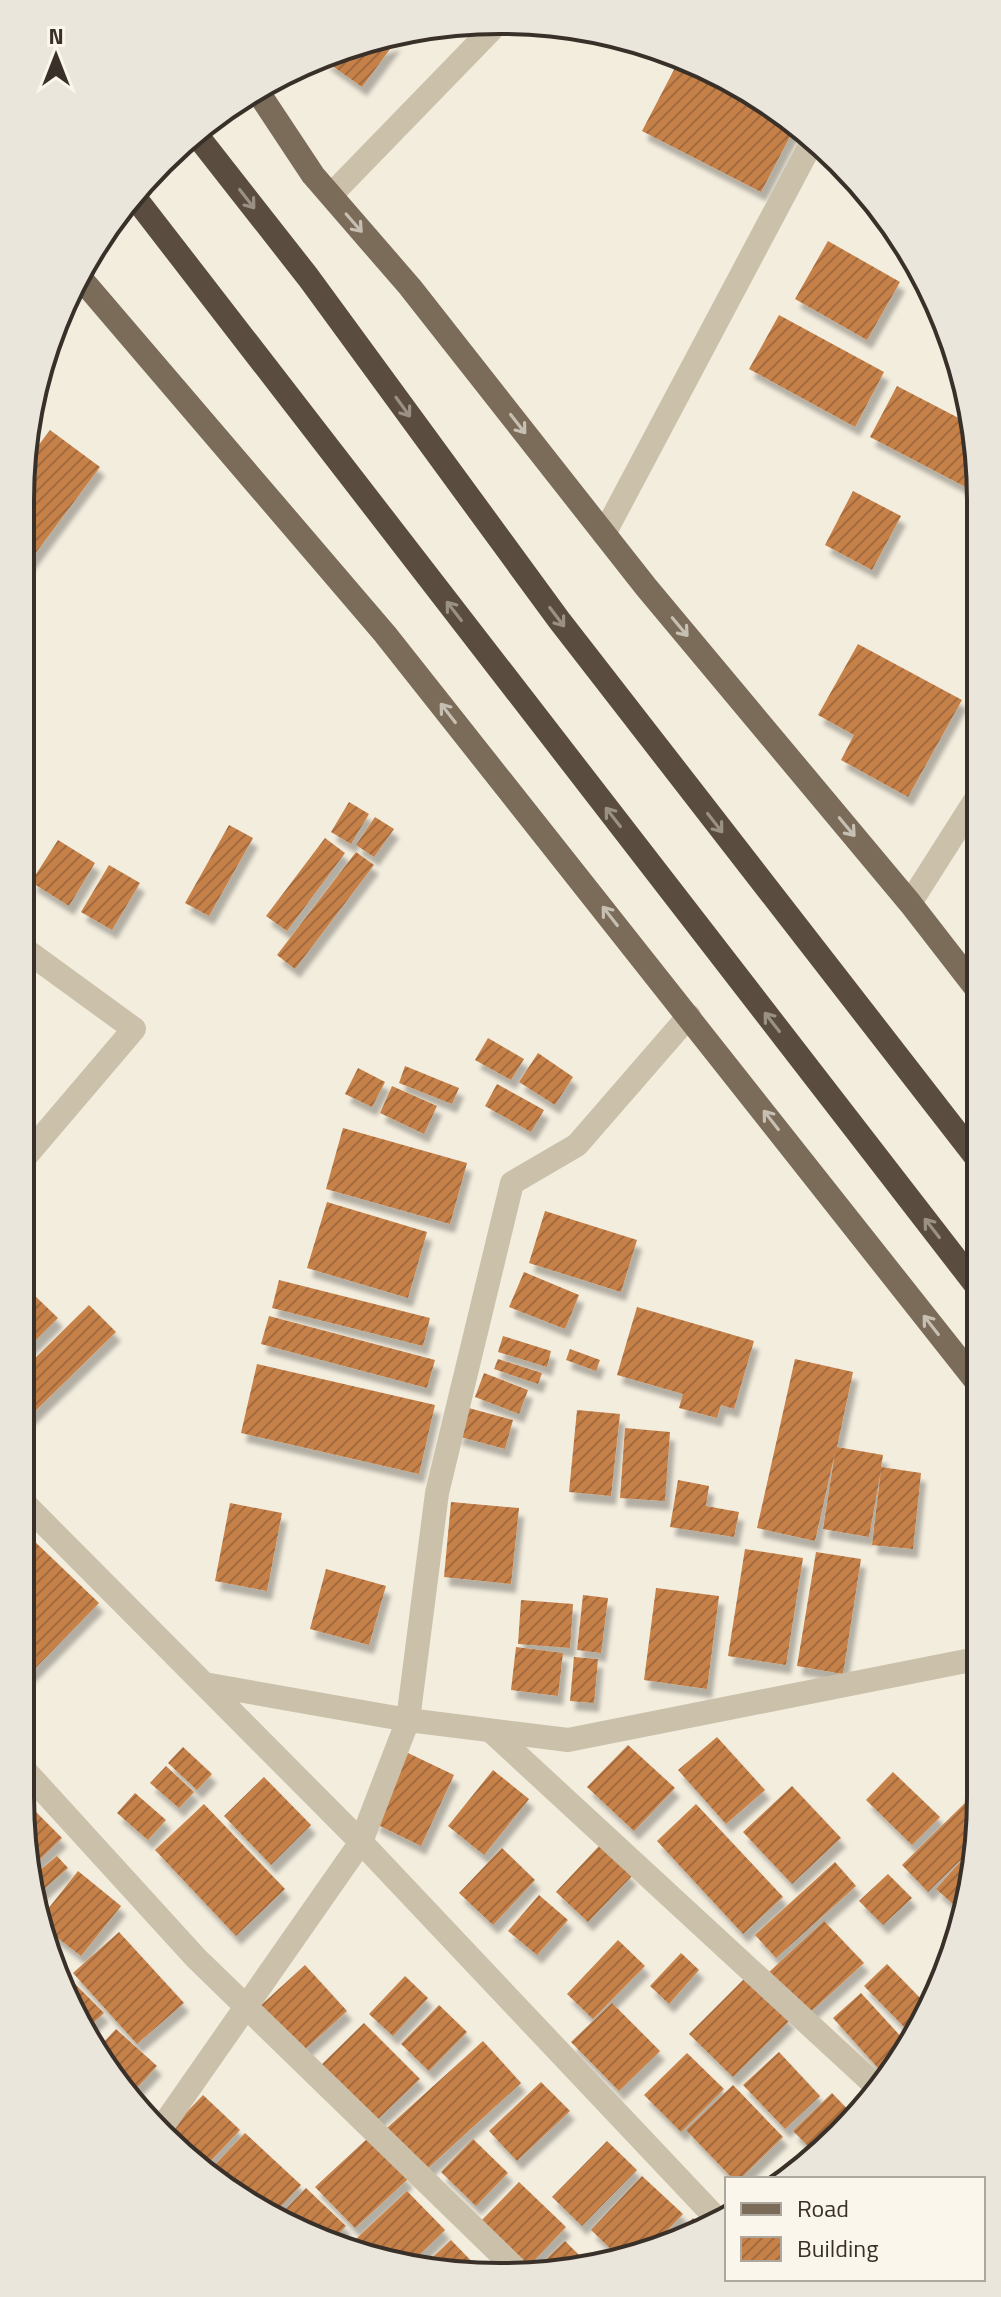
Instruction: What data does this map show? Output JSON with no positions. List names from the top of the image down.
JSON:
{
  "legend": ["Road", "Building"],
  "north": "top"
}
